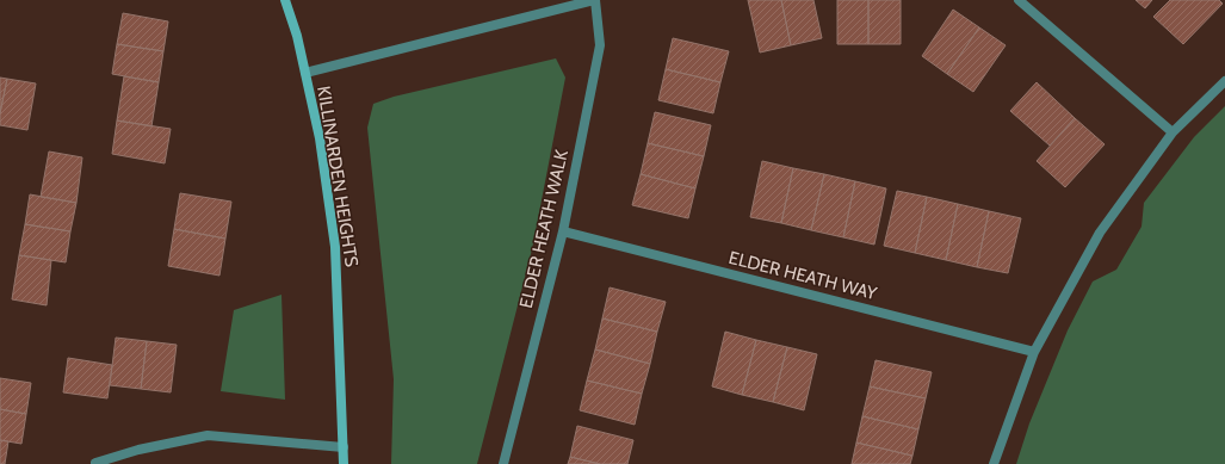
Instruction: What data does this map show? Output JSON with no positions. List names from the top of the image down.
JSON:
{
  "streets": {
    "street": ["KILLINARDEN HEIGHTS", "ELDER HEATH WALK", "ELDER HEATH WAY"]
  },
  "crossings": [
    ["ELDER HEATH WALK", "ELDER HEATH WAY"]
  ]
}
